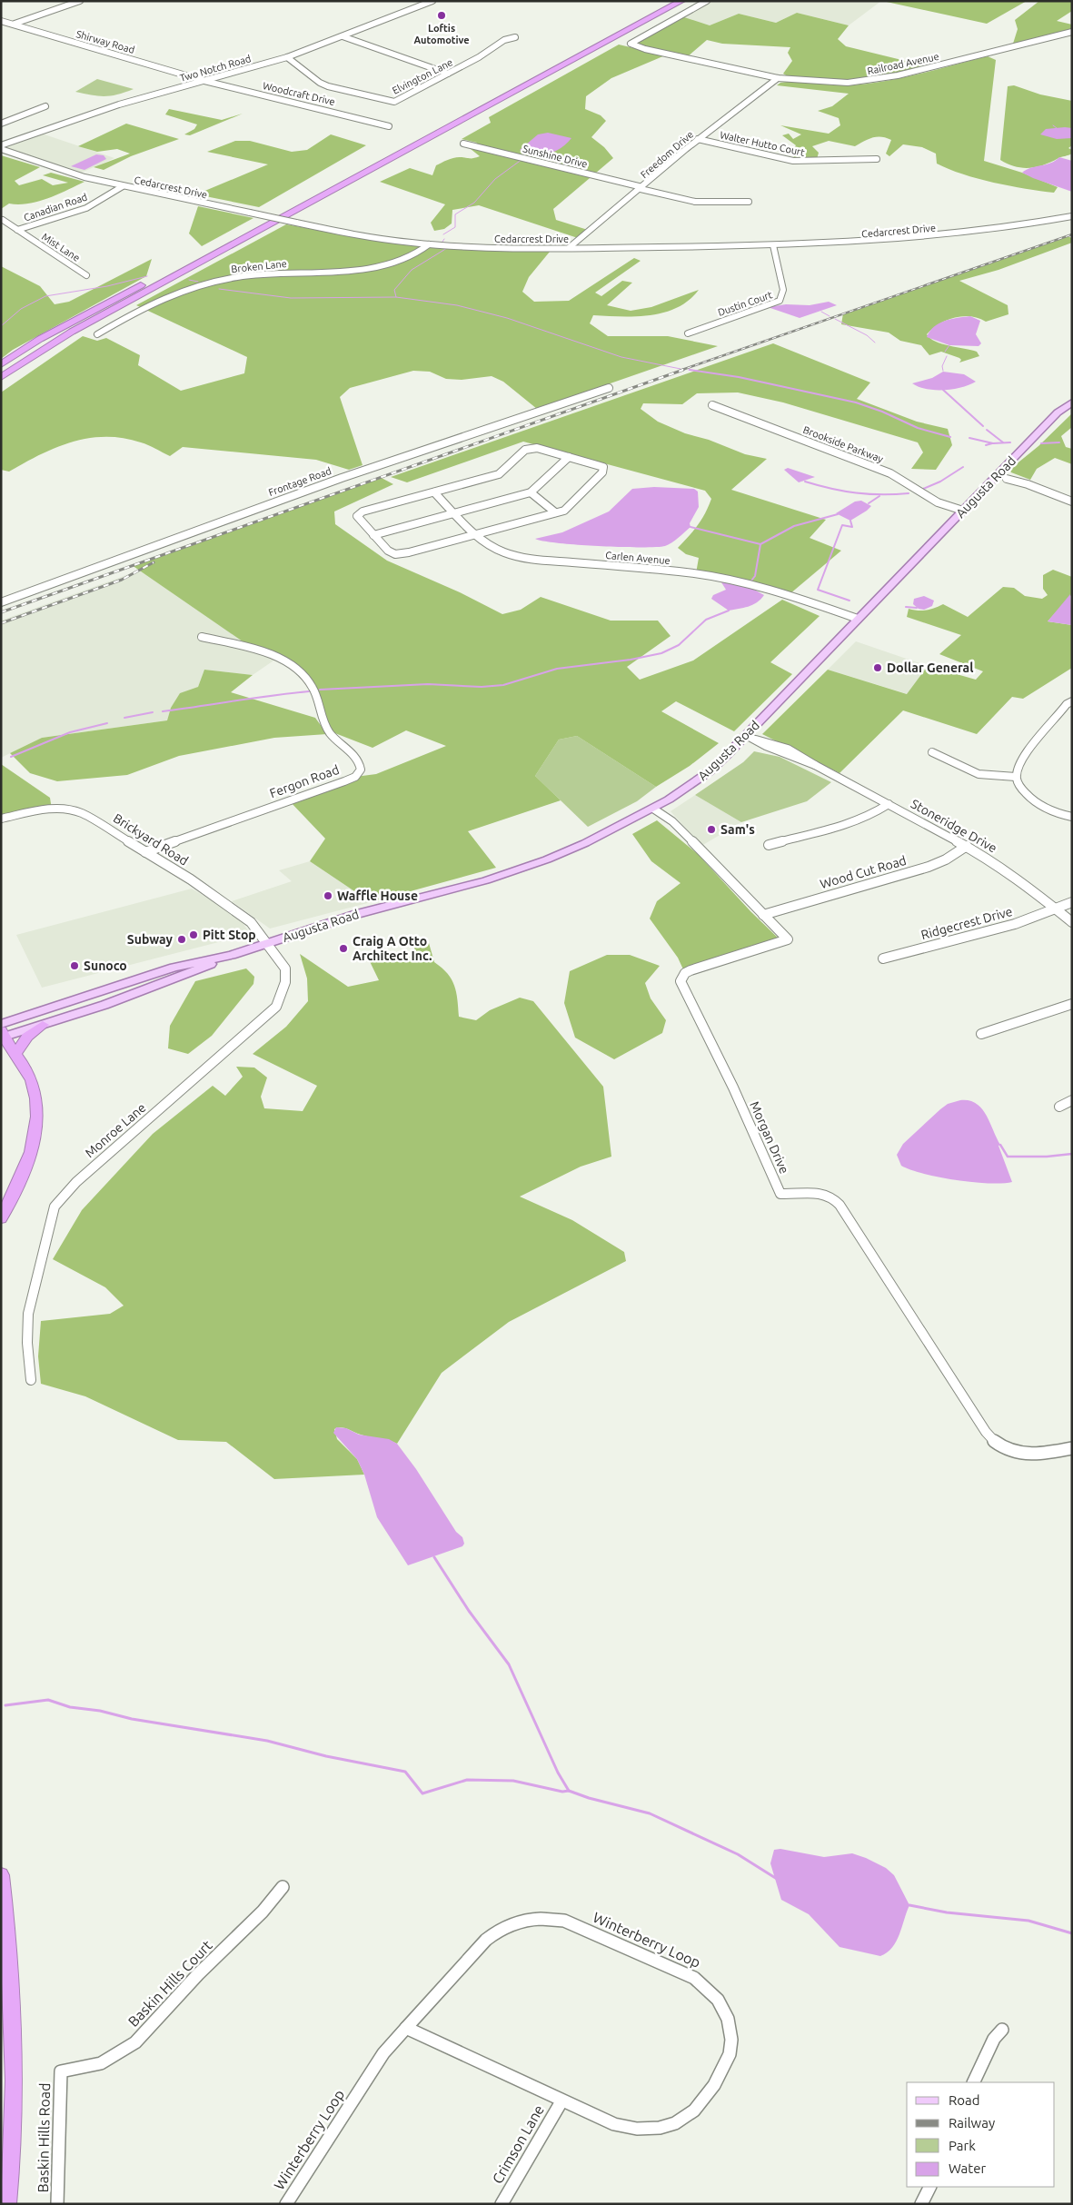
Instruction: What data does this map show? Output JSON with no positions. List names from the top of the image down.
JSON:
{
  "streets": {
    "main road": ["Augusta Road"],
    "street": [
      "Shirway Road",
      "Railroad Avenue",
      "Two Notch Road",
      "Elvington Lane",
      "Woodcraft Drive",
      "Walter Hutto Court",
      "Freedom Drive",
      "Sunshine Drive",
      "Cedarcrest Drive",
      "Canadian Road",
      "Mist Lane",
      "Broken Lane",
      "Dustin Court",
      "Brookside Parkway",
      "Frontage Road",
      "Carlen Avenue",
      "Fergon Road",
      "Stoneridge Drive",
      "Brickyard Road",
      "Wood Cut Road",
      "Ridgecrest Drive",
      "Monroe Lane",
      "Morgan Drive",
      "Winterberry Loop",
      "Baskin Hills Court",
      "Baskin Hills Road",
      "Crimson Lane"
    ]
  },
  "crossings": [
    ["Shirway Road", "Two Notch Road"],
    ["Shirway Road", "Woodcraft Drive"],
    ["Railroad Avenue", "Freedom Drive"],
    ["Two Notch Road", "Elvington Lane"],
    ["Two Notch Road", "Woodcraft Drive"],
    ["Walter Hutto Court", "Freedom Drive"],
    ["Freedom Drive", "Sunshine Drive"],
    ["Freedom Drive", "Cedarcrest Drive"],
    ["Cedarcrest Drive", "Canadian Road"],
    ["Cedarcrest Drive", "Broken Lane"],
    ["Cedarcrest Drive", "Dustin Court"],
    ["Canadian Road", "Mist Lane"],
    ["Brookside Parkway", "Augusta Road"],
    ["Augusta Road", "Carlen Avenue"],
    ["Augusta Road", "Stoneridge Drive"],
    ["Augusta Road", "Brickyard Road"],
    ["Augusta Road", "Monroe Lane"],
    ["Augusta Road", "Morgan Drive"],
    ["Fergon Road", "Brickyard Road"],
    ["Stoneridge Drive", "Wood Cut Road"],
    ["Stoneridge Drive", "Ridgecrest Drive"],
    ["Brickyard Road", "Monroe Lane"],
    ["Wood Cut Road", "Morgan Drive"],
    ["Winterberry Loop", "Crimson Lane"],
    ["Baskin Hills Court", "Baskin Hills Road"]
  ],
  "places": [
    "Loftis Automotive",
    "Dollar General",
    "Sam's",
    "Waffle House",
    "Pitt Stop",
    "Subway",
    "Craig A Otto Architect Inc.",
    "Sunoco"
  ],
  "legend": [
    "Road",
    "Railway",
    "Park",
    "Water"
  ]
}
